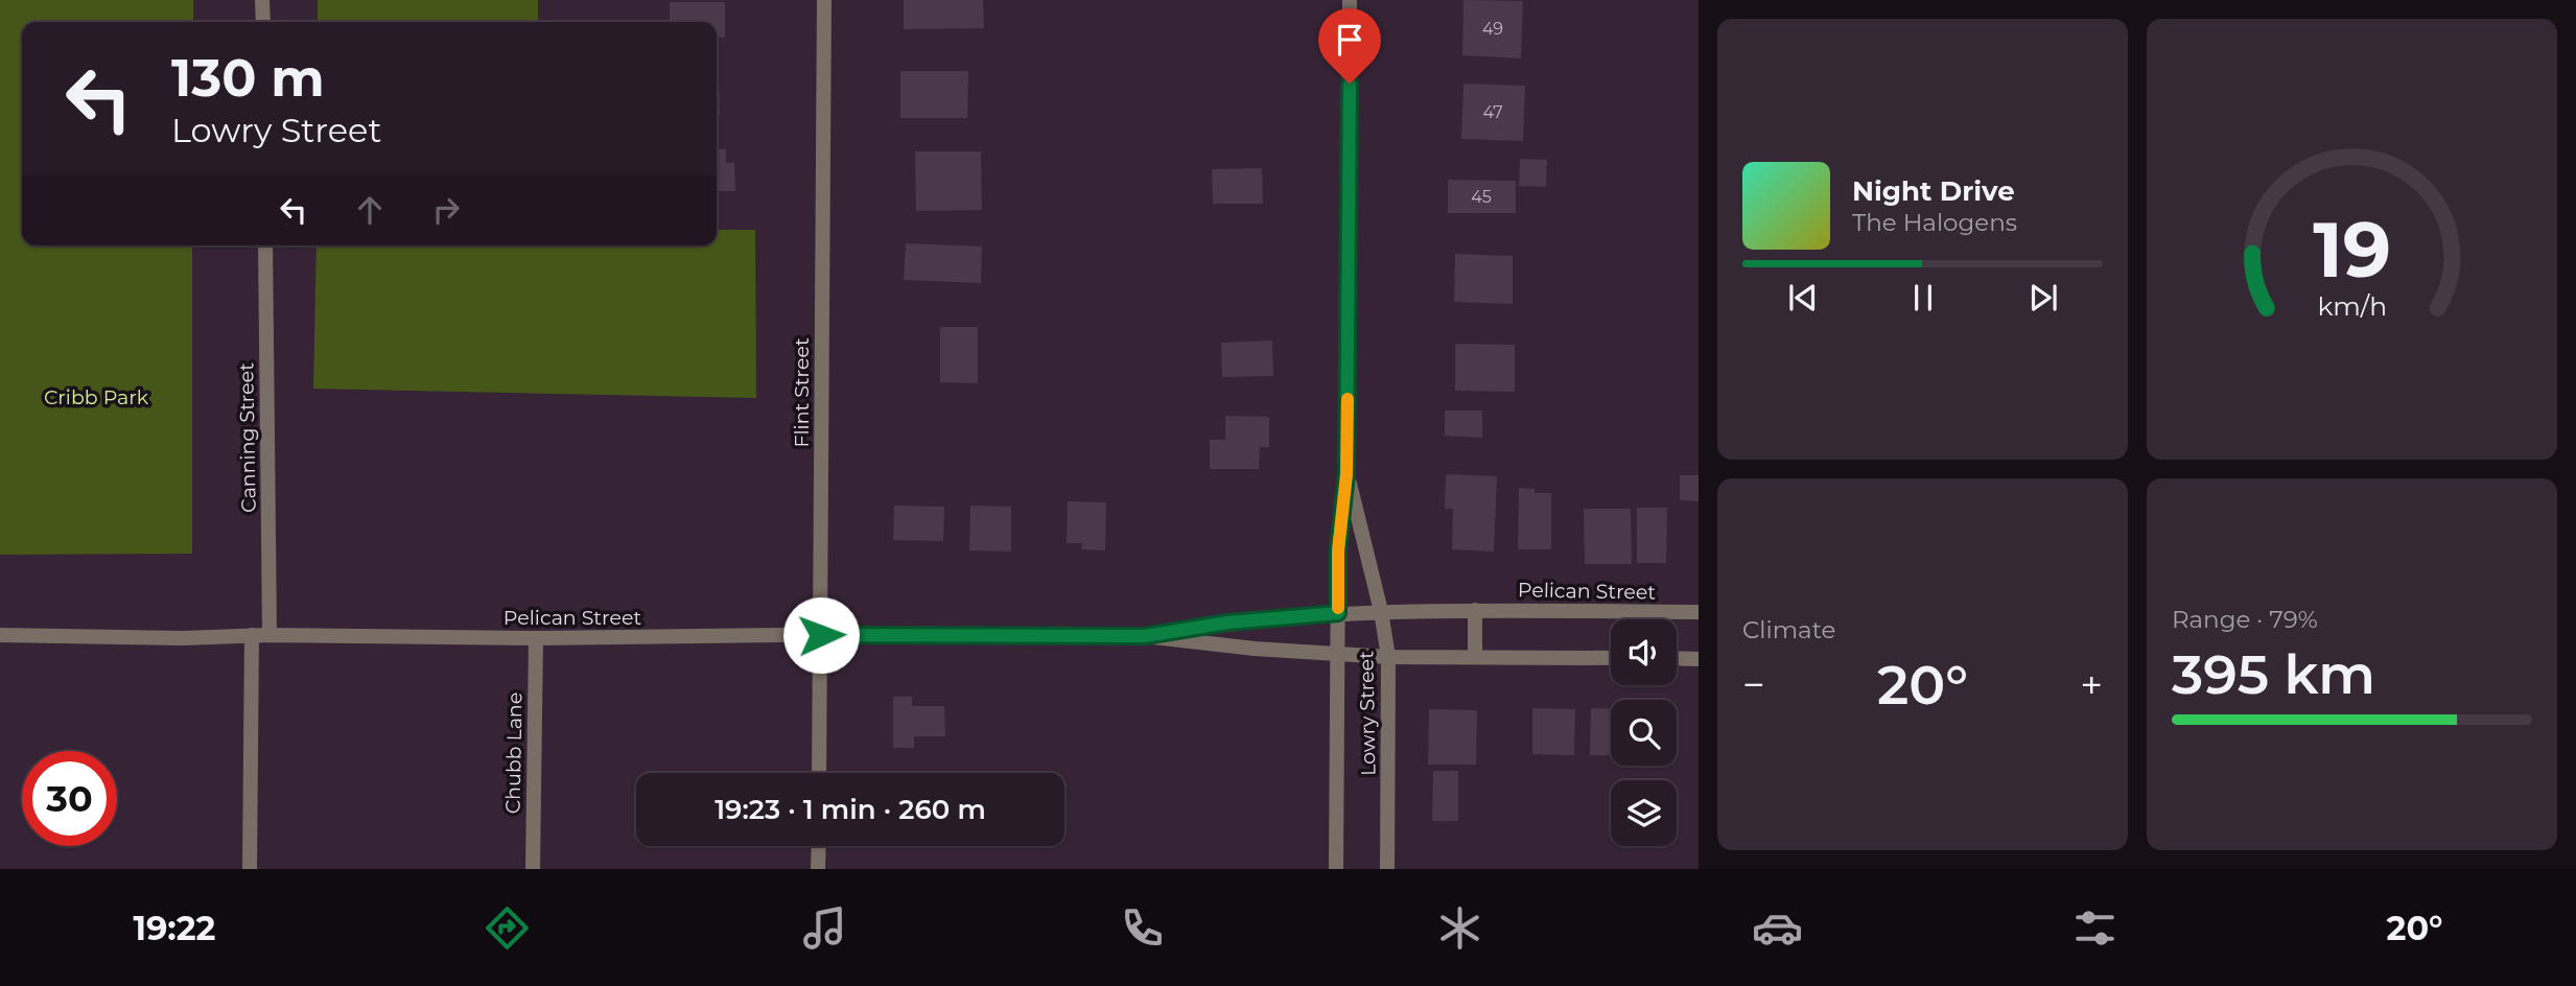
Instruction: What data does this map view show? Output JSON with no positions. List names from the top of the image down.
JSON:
{
  "streets": {
    "street": [
      "Flint Street",
      "Canning Street",
      "Pelican Street",
      "Lowry Street",
      "Chubb Lane"
    ]
  },
  "crossings": [
    ["Flint Street", "Pelican Street"],
    ["Canning Street", "Pelican Street"],
    ["Pelican Street", "Lowry Street"],
    ["Pelican Street", "Chubb Lane"]
  ],
  "parks": ["Cribb Park"],
  "house_numbers": ["49", "47", "45"],
  "page": {
    "turn": ["130 m", "Lowry Street"],
    "song": ["Night Drive", "The Halogens"],
    "tile": [
      "Climate",
      ["Range · 79%", "395 km"]
    ],
    "heat": ["−", "20°", "+"],
    "limit": "30",
    "trip": "19:23 · 1 min · 260 m",
    "tabs": ["19:22", "20°"],
    "gauge": ["19", "km/h"]
  }
}
